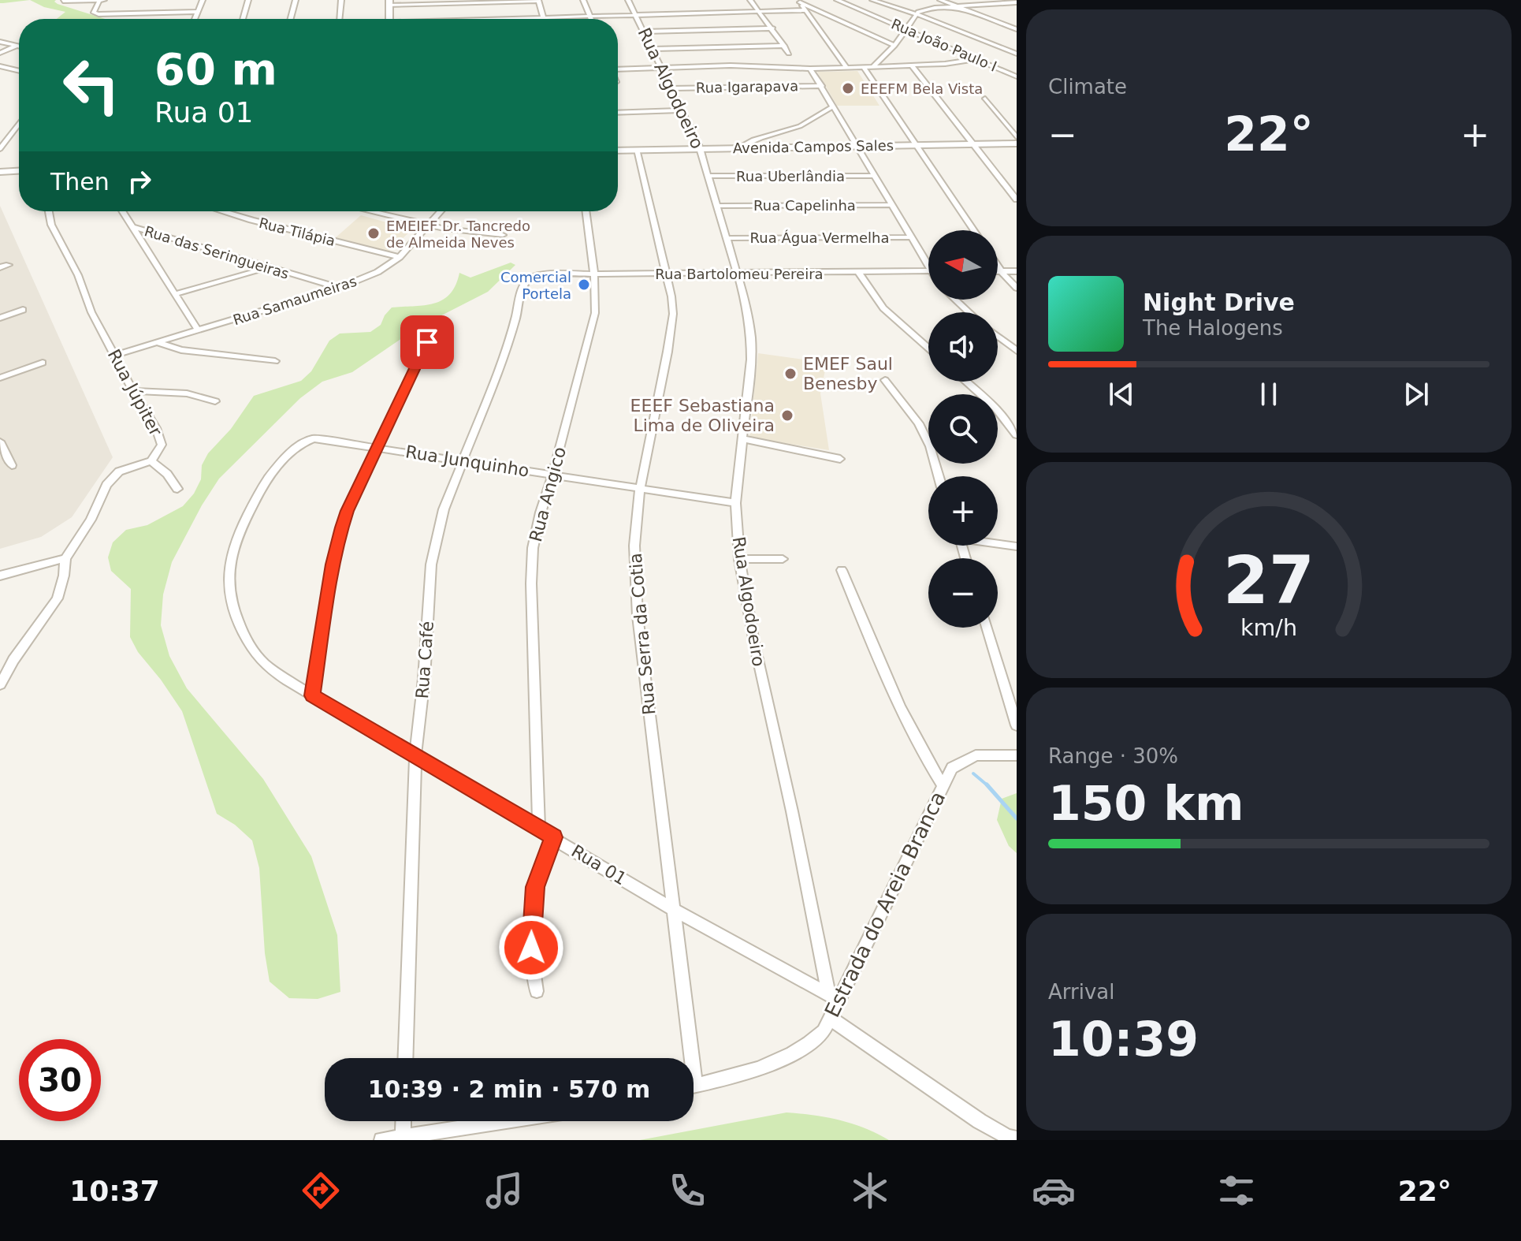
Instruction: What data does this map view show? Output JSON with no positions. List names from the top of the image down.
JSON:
{
  "streets": {
    "street": [
      "Rua João Paulo I",
      "Rua Igarapava",
      "Rua Algodoeiro",
      "Avenida Campos Sales",
      "Rua Uberlândia",
      "Rua Capelinha",
      "Rua Tilápia",
      "Rua Água Vermelha",
      "Rua das Seringueiras",
      "Rua Bartolomeu Pereira",
      "Rua Samaumeiras",
      "Rua Júpiter",
      "Rua Junquinho",
      "Rua Angico",
      "Rua Serra da Cotia",
      "Rua Café",
      "Rua 01",
      "Estrada do Areia Branca"
    ]
  },
  "crossings": [
    ["Rua Igarapava", "Rua Algodoeiro"],
    ["Rua Algodoeiro", "Avenida Campos Sales"],
    ["Rua Algodoeiro", "Rua Uberlândia"],
    ["Rua Algodoeiro", "Rua Capelinha"],
    ["Rua Algodoeiro", "Rua Água Vermelha"],
    ["Rua Algodoeiro", "Rua Bartolomeu Pereira"],
    ["Rua Algodoeiro", "Rua Junquinho"],
    ["Rua Algodoeiro", "Rua 01"],
    ["Rua Algodoeiro", "Estrada do Areia Branca"],
    ["Avenida Campos Sales", "Rua Serra da Cotia"],
    ["Rua Tilápia", "Rua Samaumeiras"],
    ["Rua das Seringueiras", "Rua Samaumeiras"],
    ["Rua Bartolomeu Pereira", "Rua Angico"],
    ["Rua Bartolomeu Pereira", "Rua Serra da Cotia"],
    ["Rua Bartolomeu Pereira", "Rua Café"],
    ["Rua Samaumeiras", "Rua Júpiter"],
    ["Rua Junquinho", "Rua Angico"],
    ["Rua Junquinho", "Rua Serra da Cotia"],
    ["Rua Junquinho", "Rua Café"],
    ["Rua Junquinho", "Rua 01"],
    ["Rua Angico", "Rua 01"],
    ["Rua Serra da Cotia", "Rua 01"],
    ["Rua Café", "Rua 01"],
    ["Rua 01", "Estrada do Areia Branca"]
  ],
  "places": [
    "EEEFM Bela Vista",
    "EMEIEF Dr. Tancredo de Almeida Neves",
    "Comercial Portela",
    "EMEF Saul Benesby",
    "EEEF Sebastiana Lima de Oliveira"
  ],
  "north": "left",
  "page": {
    "tile": [
      "Climate",
      ["Range · 30%", "150 km"],
      ["Arrival", "10:39"]
    ],
    "turn": ["60 m", "Rua 01"],
    "heat": ["−", "22°", "+"],
    "then": "Then",
    "map_buttons": ["+", "−"],
    "song": ["Night Drive", "The Halogens"],
    "limit": "30",
    "trip": "10:39 · 2 min · 570 m",
    "tabs": ["10:37", "22°"],
    "gauge": ["27", "km/h"]
  }
}
